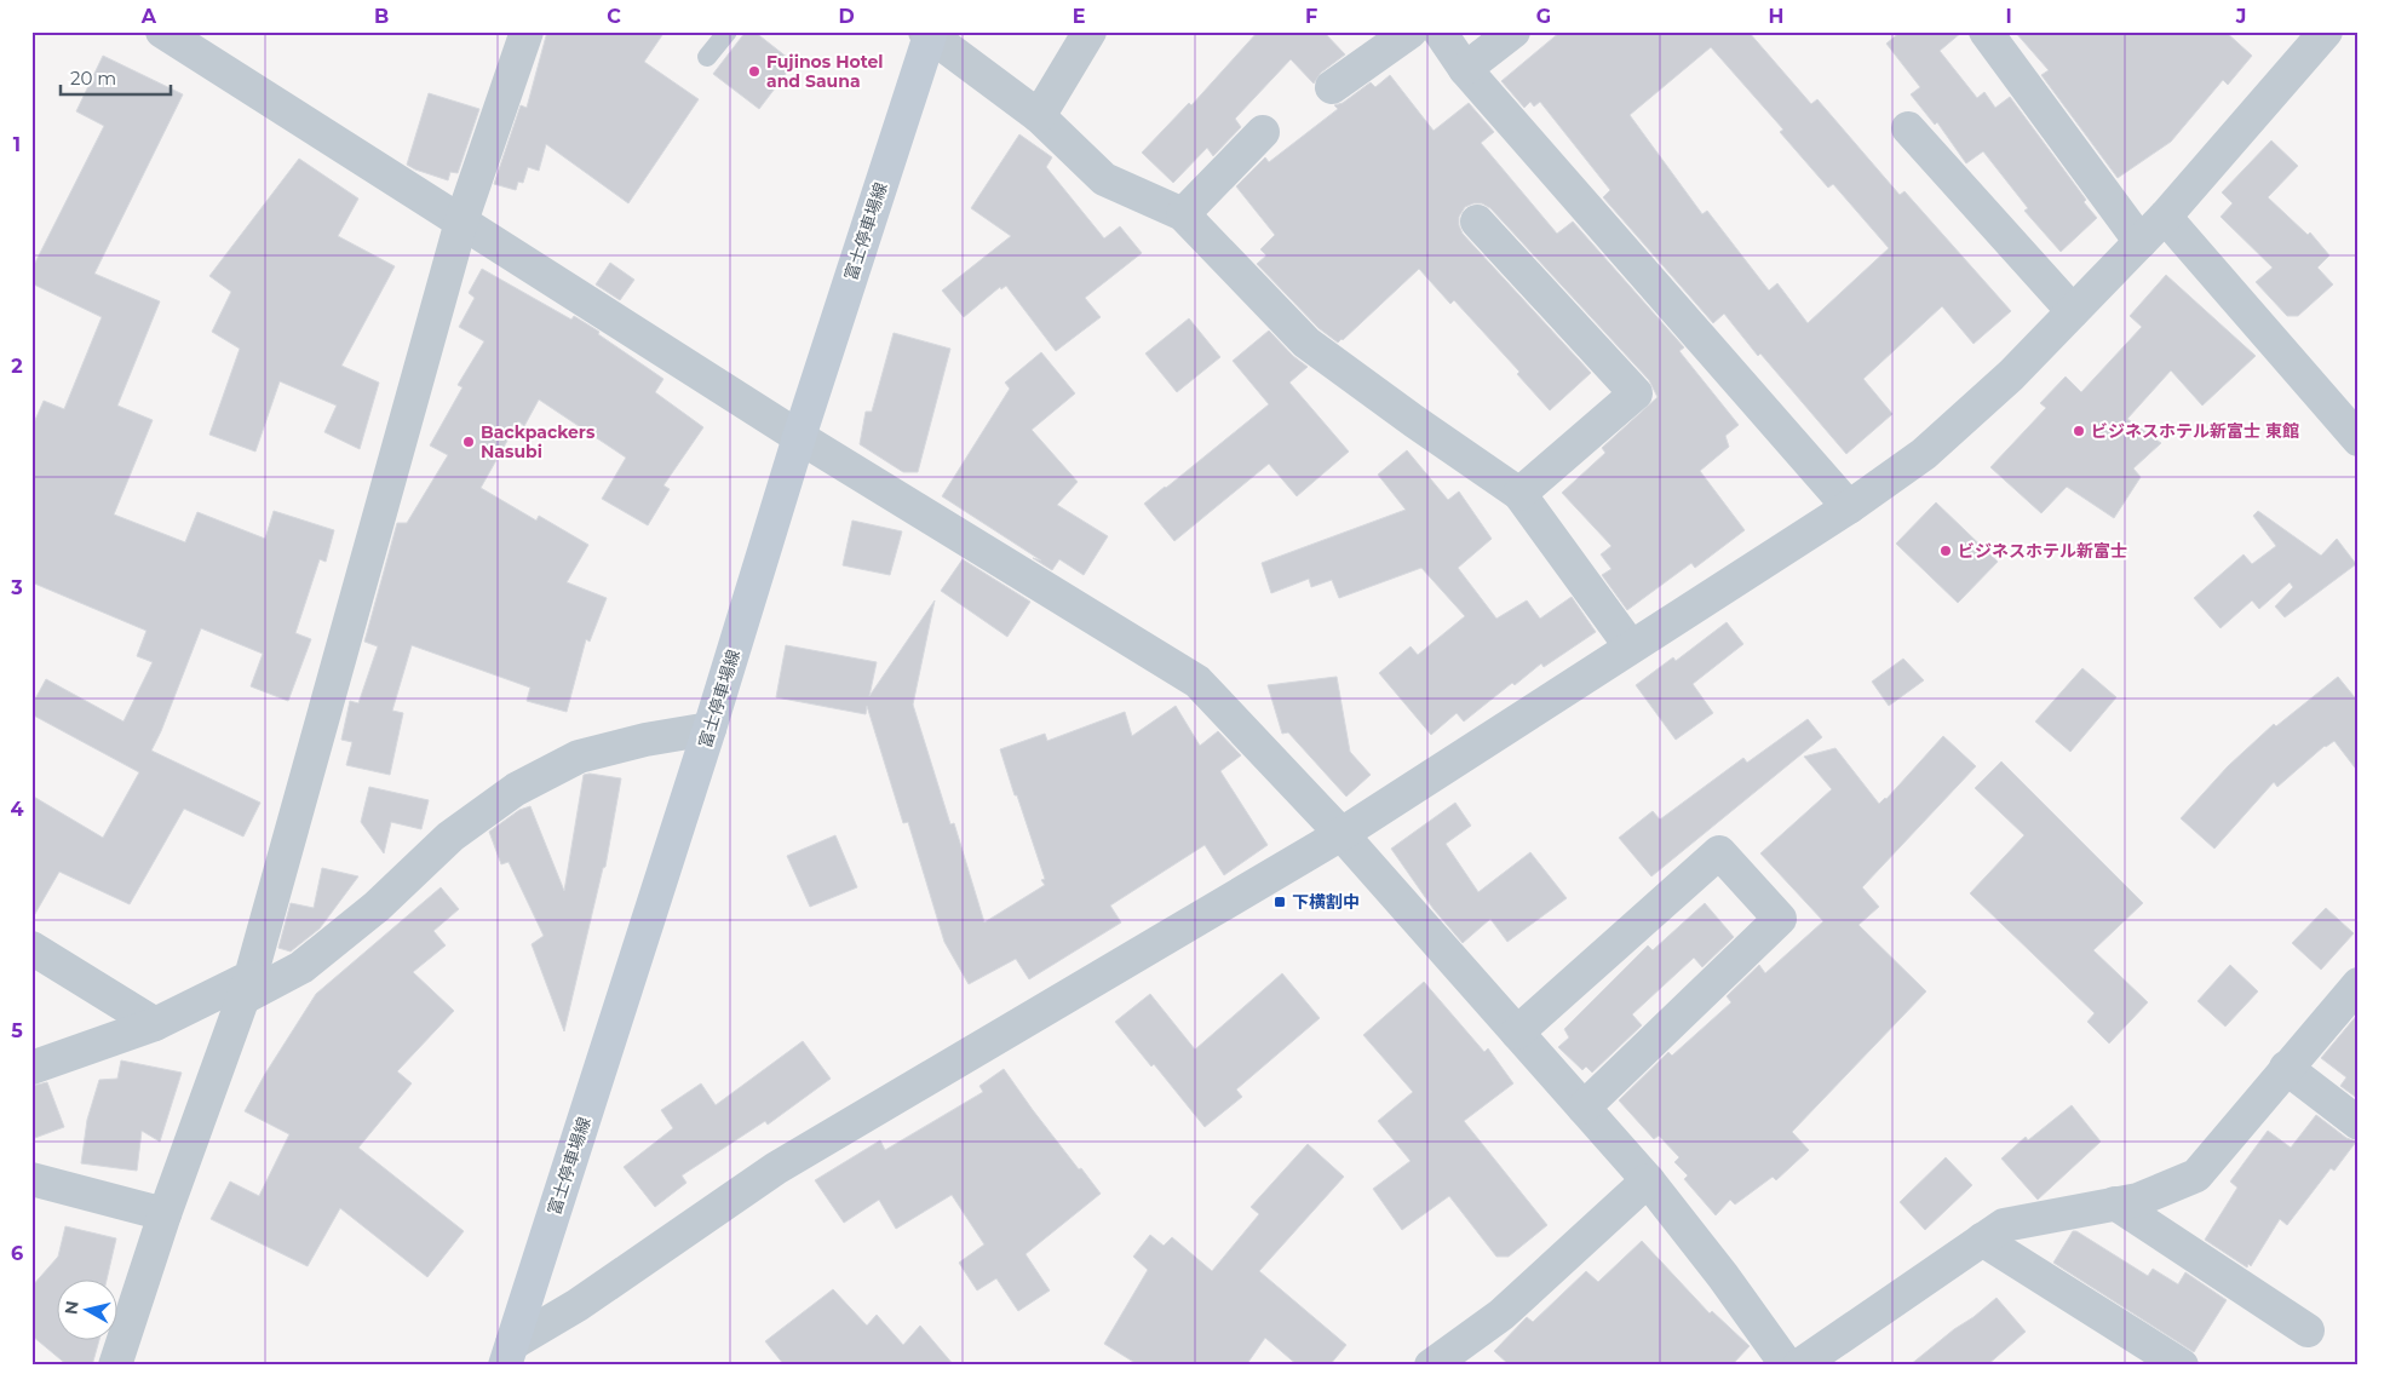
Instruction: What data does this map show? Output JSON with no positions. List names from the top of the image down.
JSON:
{
  "streets": {
    "main road": ["富士停車場線"]
  },
  "places": {
    "other": [
      "Fujinos Hotel and Sauna",
      "ビジネスホテル新富士 東館",
      "Backpackers Nasubi",
      "ビジネスホテル新富士"
    ],
    "transit": ["下横割中"]
  },
  "scale_bar": "20 m",
  "north": "left",
  "grid": {
    "columns": [
      "A",
      "B",
      "C",
      "D",
      "E",
      "F",
      "G",
      "H",
      "I",
      "J"
    ],
    "rows": [
      "1",
      "2",
      "3",
      "4",
      "5",
      "6"
    ]
  }
}
